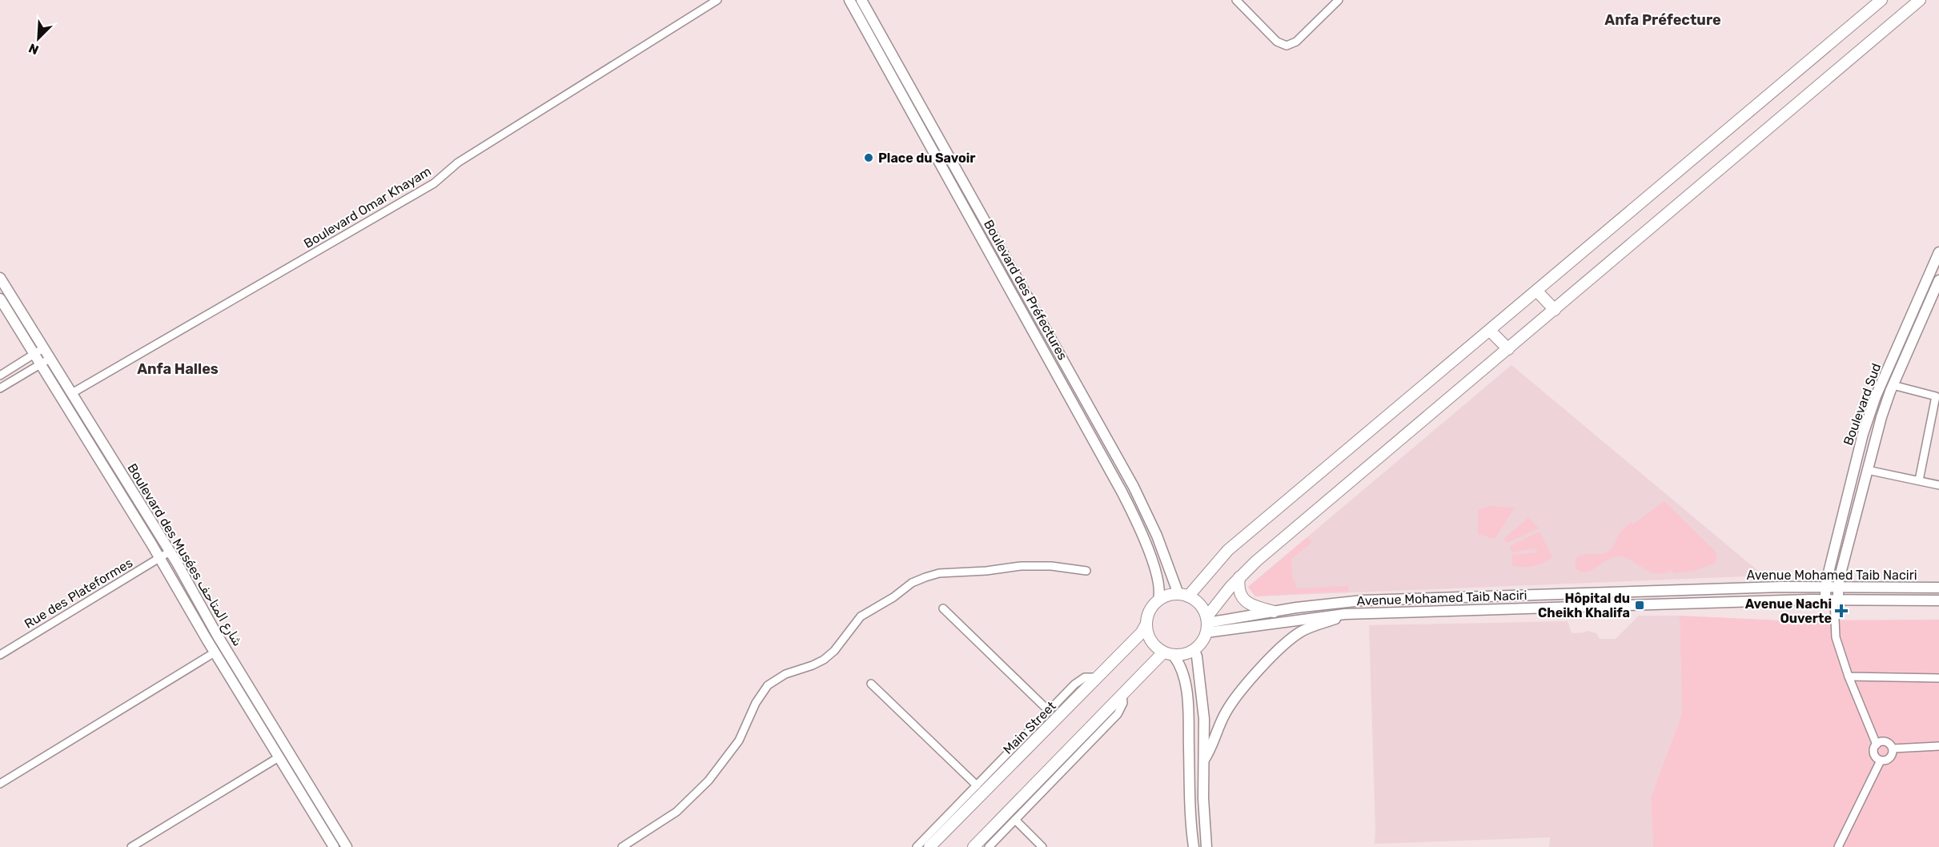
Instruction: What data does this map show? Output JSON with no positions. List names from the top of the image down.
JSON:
{
  "streets": {
    "main road": ["Main Street"],
    "street": [
      "Boulevard Omar Khayam",
      "Boulevard des Préfectures",
      "Boulevard Sud",
      "Boulevard des Musées شارع المتاحف",
      "Avenue Mohamed Taib Naciri",
      "Rue des Plateformes"
    ]
  },
  "crossings": [
    ["Boulevard Omar Khayam", "Boulevard des Musées شارع المتاحف"],
    ["Boulevard des Préfectures", "Avenue Mohamed Taib Naciri"],
    ["Boulevard des Préfectures", "Main Street"],
    ["Boulevard Sud", "Avenue Mohamed Taib Naciri"],
    ["Boulevard des Musées شارع المتاحف", "Rue des Plateformes"],
    ["Avenue Mohamed Taib Naciri", "Main Street"]
  ],
  "districts": ["Anfa Préfecture", "Anfa Halles"],
  "places": {
    "other": ["Place du Savoir"],
    "transit": ["Hôpital du Cheikh Khalifa"],
    "health": ["Avenue Nachi Ouverte"]
  },
  "north": "bottom left"
}
